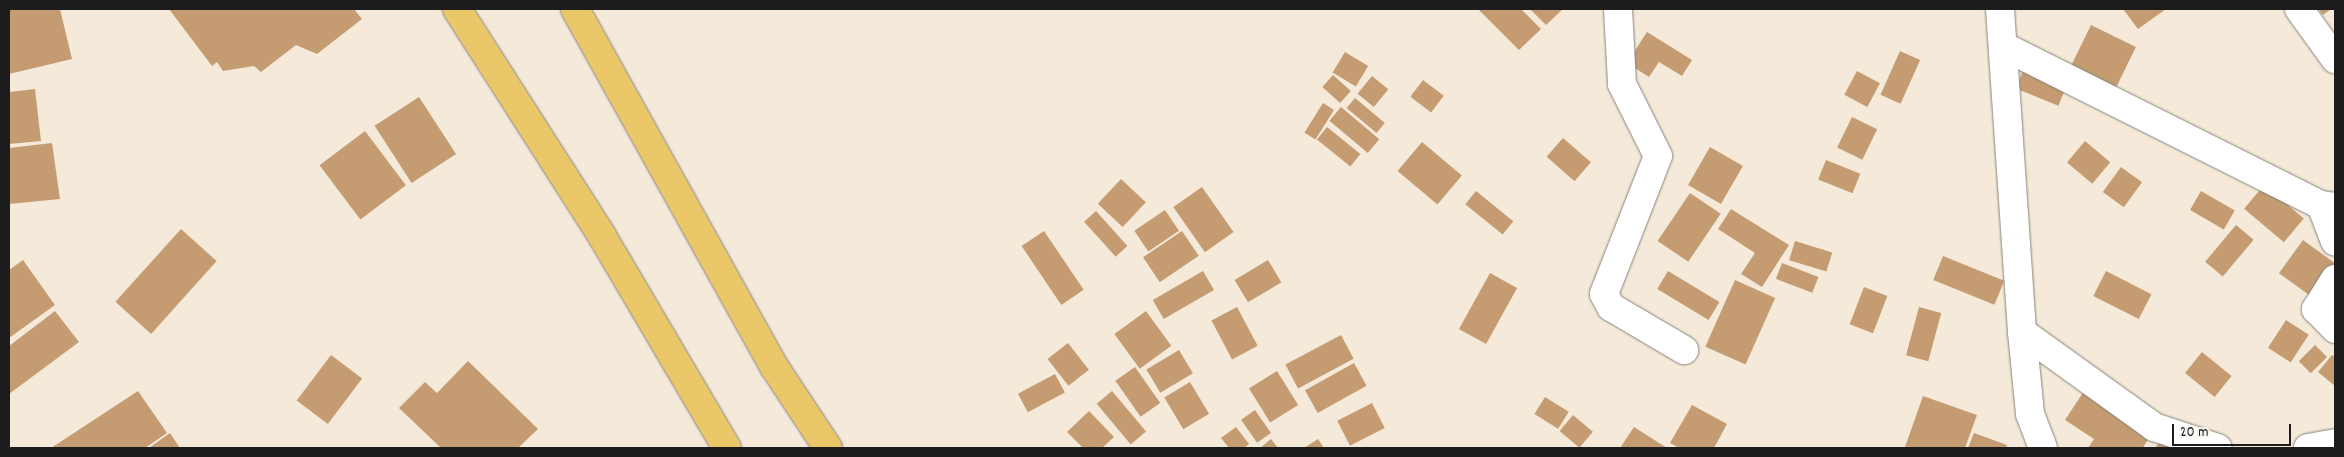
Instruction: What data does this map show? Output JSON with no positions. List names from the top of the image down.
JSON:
{
  "scale_bar": "20 m"
}
